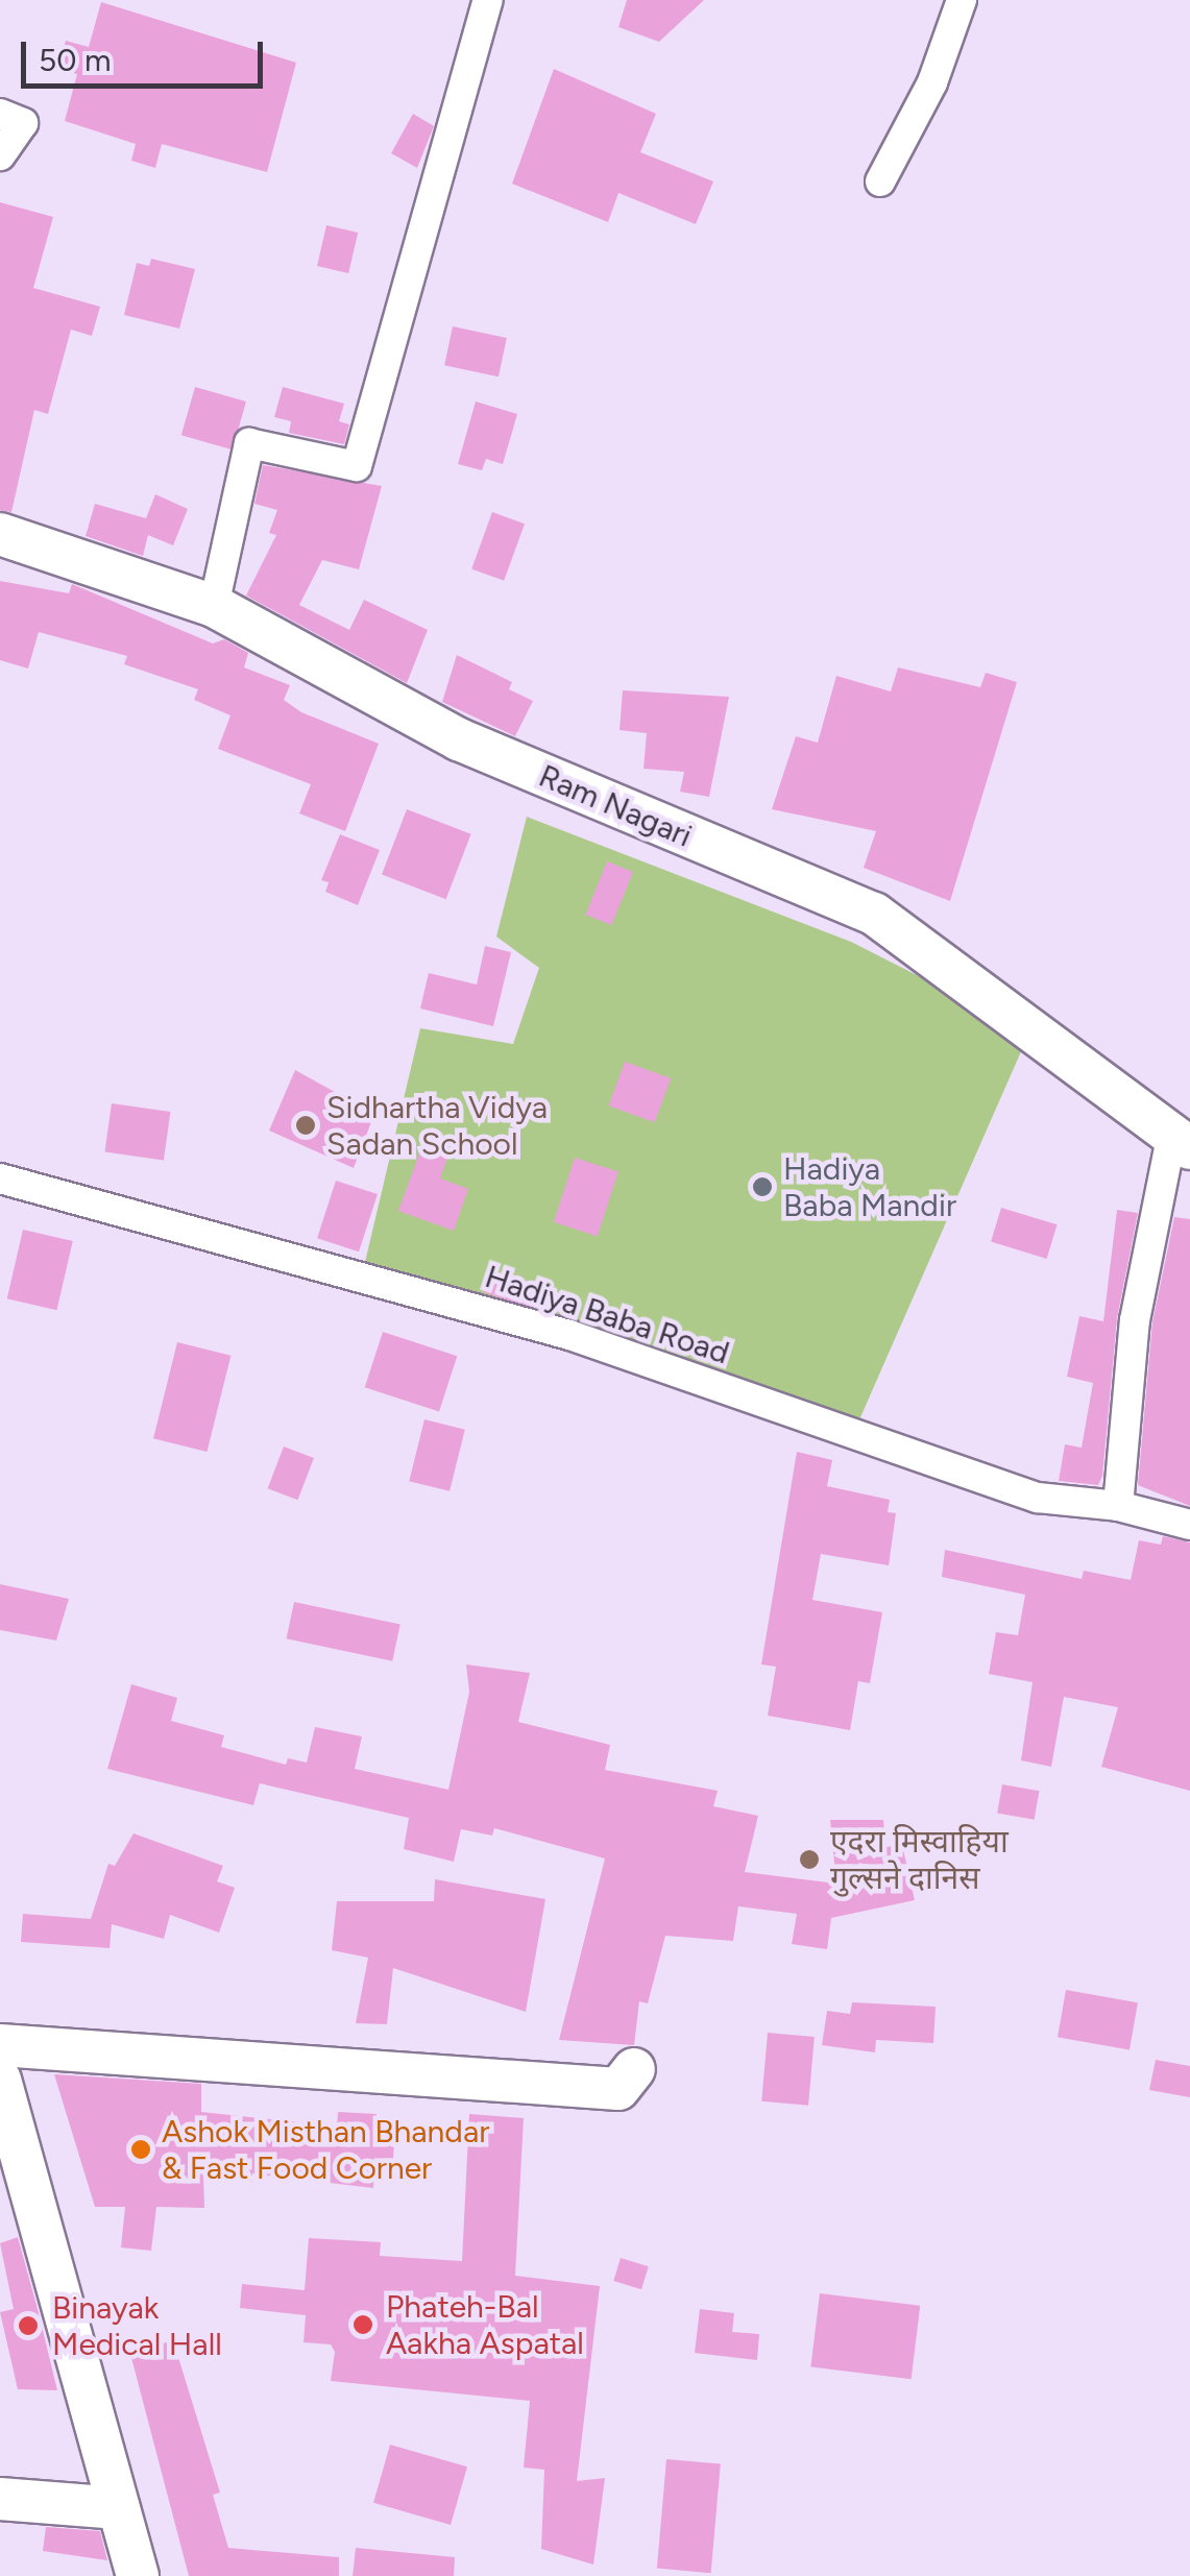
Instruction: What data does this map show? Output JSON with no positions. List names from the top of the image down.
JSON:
{
  "streets": {
    "main road": ["Ram Nagari"],
    "street": ["Hadiya Baba Road"]
  },
  "places": [
    "Sidhartha Vidya Sadan School",
    "Hadiya Baba Mandir",
    "एदरा मिस्वाहिया गुल्सने दानिस",
    "Ashok Misthan Bhandar & Fast Food Corner",
    "Phateh-Bal Aakha Aspatal",
    "Binayak Medical Hall"
  ],
  "scale_bar": "50 m"
}
